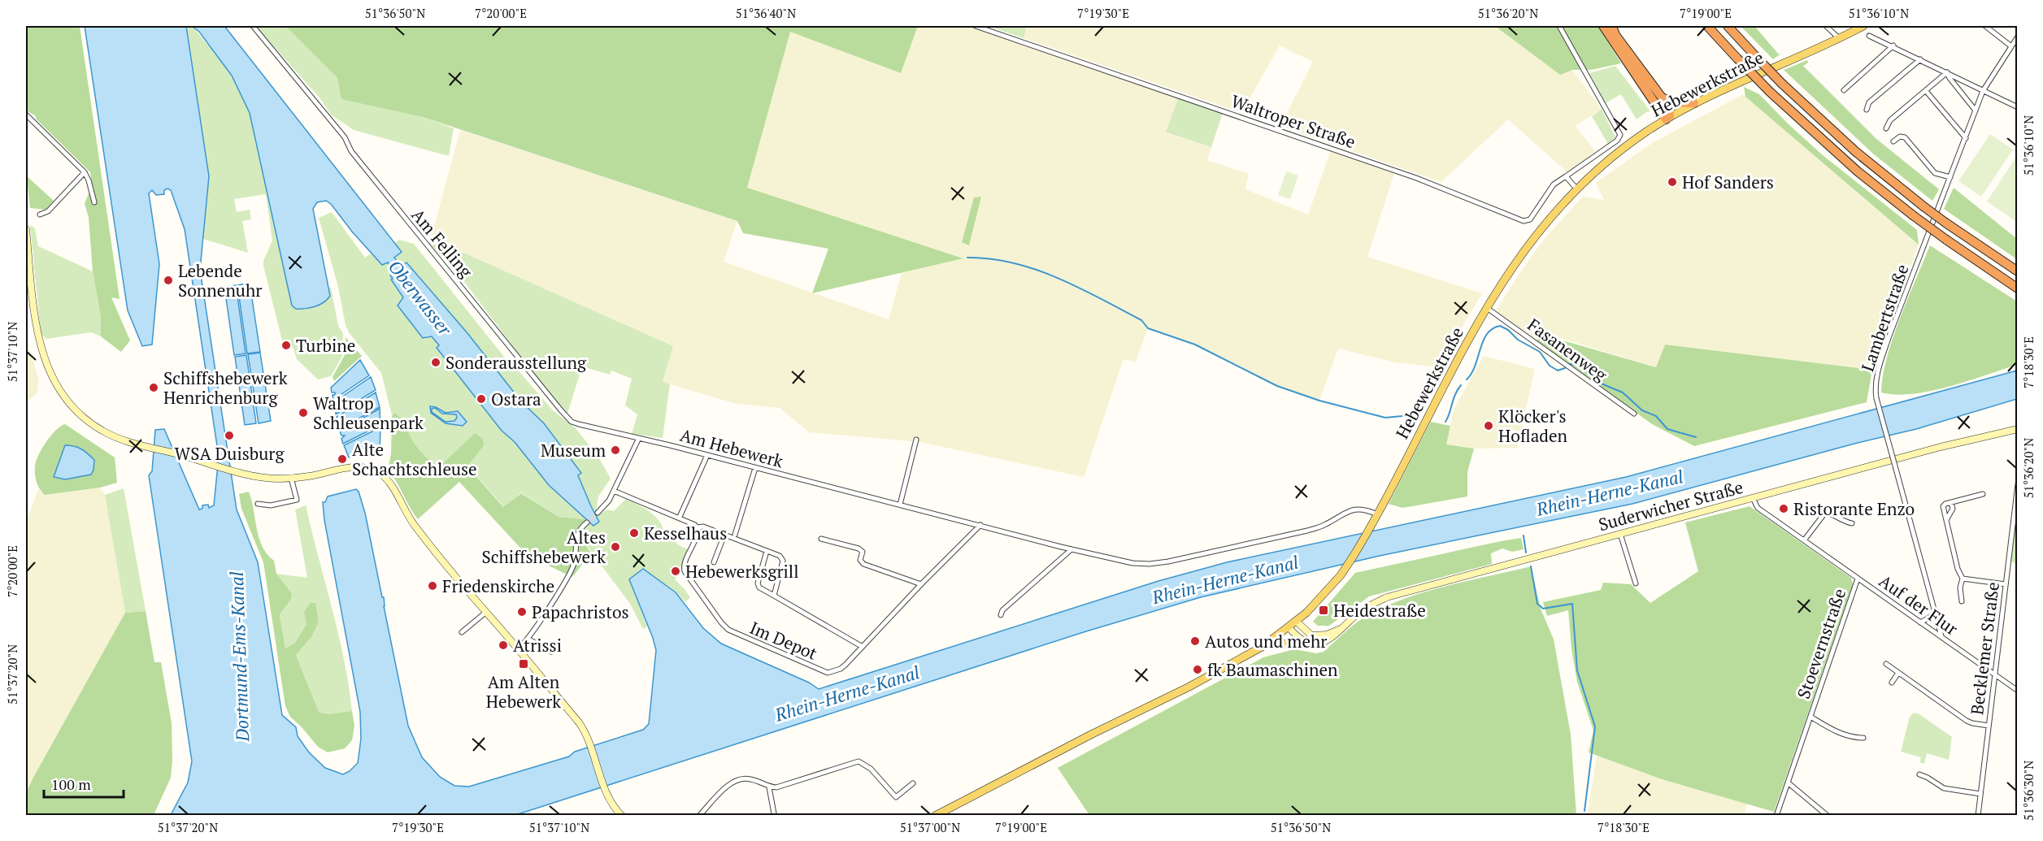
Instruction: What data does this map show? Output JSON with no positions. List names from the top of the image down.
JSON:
{
  "streets": {
    "main road": ["Hebewerkstraße", "Suderwicher Straße"],
    "street": [
      "Waltroper Straße",
      "Am Felling",
      "Lambertstraße",
      "Fasanenweg",
      "Am Hebewerk",
      "Auf der Flur",
      "Im Depot",
      "Stoevernstraße",
      "Becklemer Straße"
    ]
  },
  "crossings": [
    ["Hebewerkstraße", "Fasanenweg"],
    ["Hebewerkstraße", "Suderwicher Straße"],
    ["Am Felling", "Am Hebewerk"],
    ["Lambertstraße", "Auf der Flur"],
    ["Am Hebewerk", "Im Depot"],
    ["Suderwicher Straße", "Auf der Flur"],
    ["Auf der Flur", "Stoevernstraße"],
    ["Auf der Flur", "Becklemer Straße"]
  ],
  "water": ["Oberwasser", "Rhein-Herne-Kanal", "Dortmund-Ems-Kanal"],
  "places": {
    "other": [
      "Hof Sanders",
      "Lebende Sonnenuhr",
      "Turbine",
      "Sonderausstellung",
      "Schiffshebewerk Henrichenburg",
      "Ostara",
      "Waltrop Schleusenpark",
      "Klöcker's Hofladen",
      "WSA Duisburg",
      "Museum",
      "Alte Schachtschleuse",
      "Ristorante Enzo",
      "Kesselhaus",
      "Altes Schiffshebewerk",
      "Hebewerksgrill",
      "Friedenskirche",
      "Papachristos",
      "Autos und mehr",
      "Atrissi",
      "fk Baumaschinen"
    ],
    "transit": ["Heidestraße", "Am Alten Hebewerk"]
  },
  "scale_bar": "100 m",
  "coordinates": [
    "51°36'50\"N",
    "7°20'00\"E",
    "51°36'40\"N",
    "7°19'30\"E",
    "51°36'20\"N",
    "7°19'00\"E",
    "51°36'10\"N",
    "51°37'10\"N",
    "7°18'30\"E",
    "51°37'20\"N",
    "51°36'30\"N",
    "51°37'00\"N"
  ]
}
